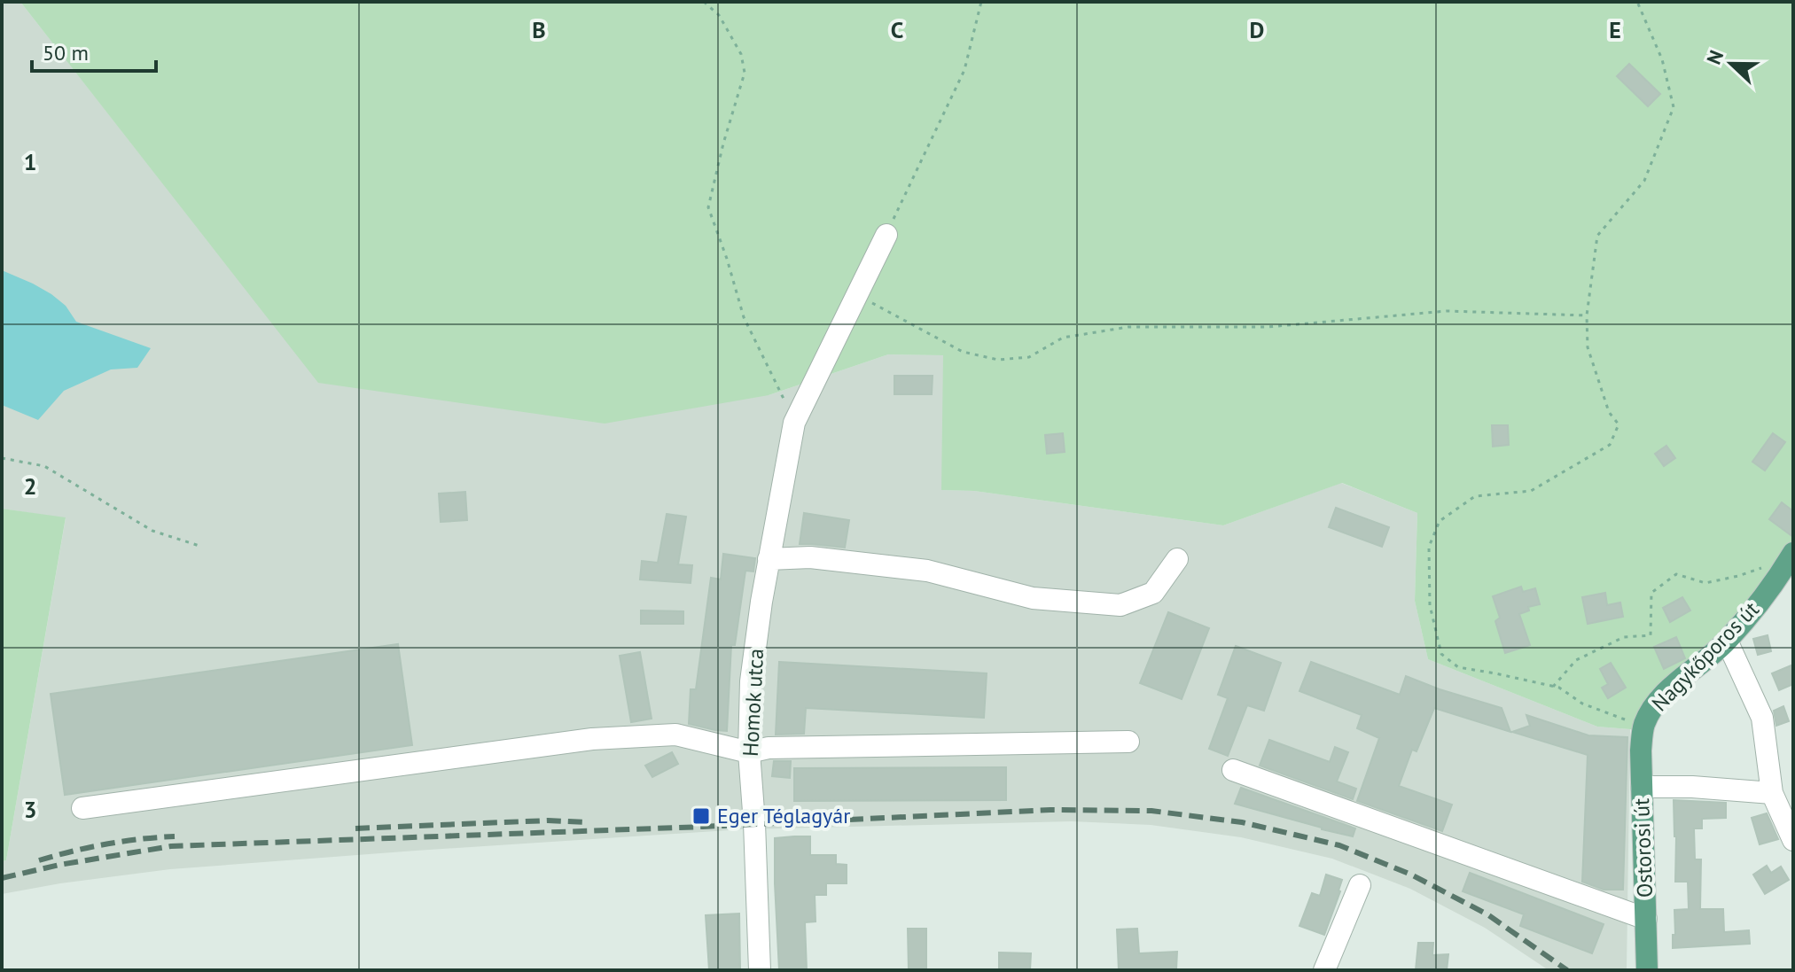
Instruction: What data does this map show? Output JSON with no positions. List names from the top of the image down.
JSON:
{
  "streets": {
    "main road": ["Nagykőporos út", "Ostorosi út"],
    "street": ["Homok utca"]
  },
  "crossings": [
    ["Nagykőporos út", "Ostorosi út"]
  ],
  "places": {
    "transit": ["Eger Téglagyár"]
  },
  "scale_bar": "50 m",
  "north": "left",
  "grid": {
    "columns": [
      "B",
      "C",
      "D",
      "E"
    ],
    "rows": ["1", "2", "3"]
  }
}
